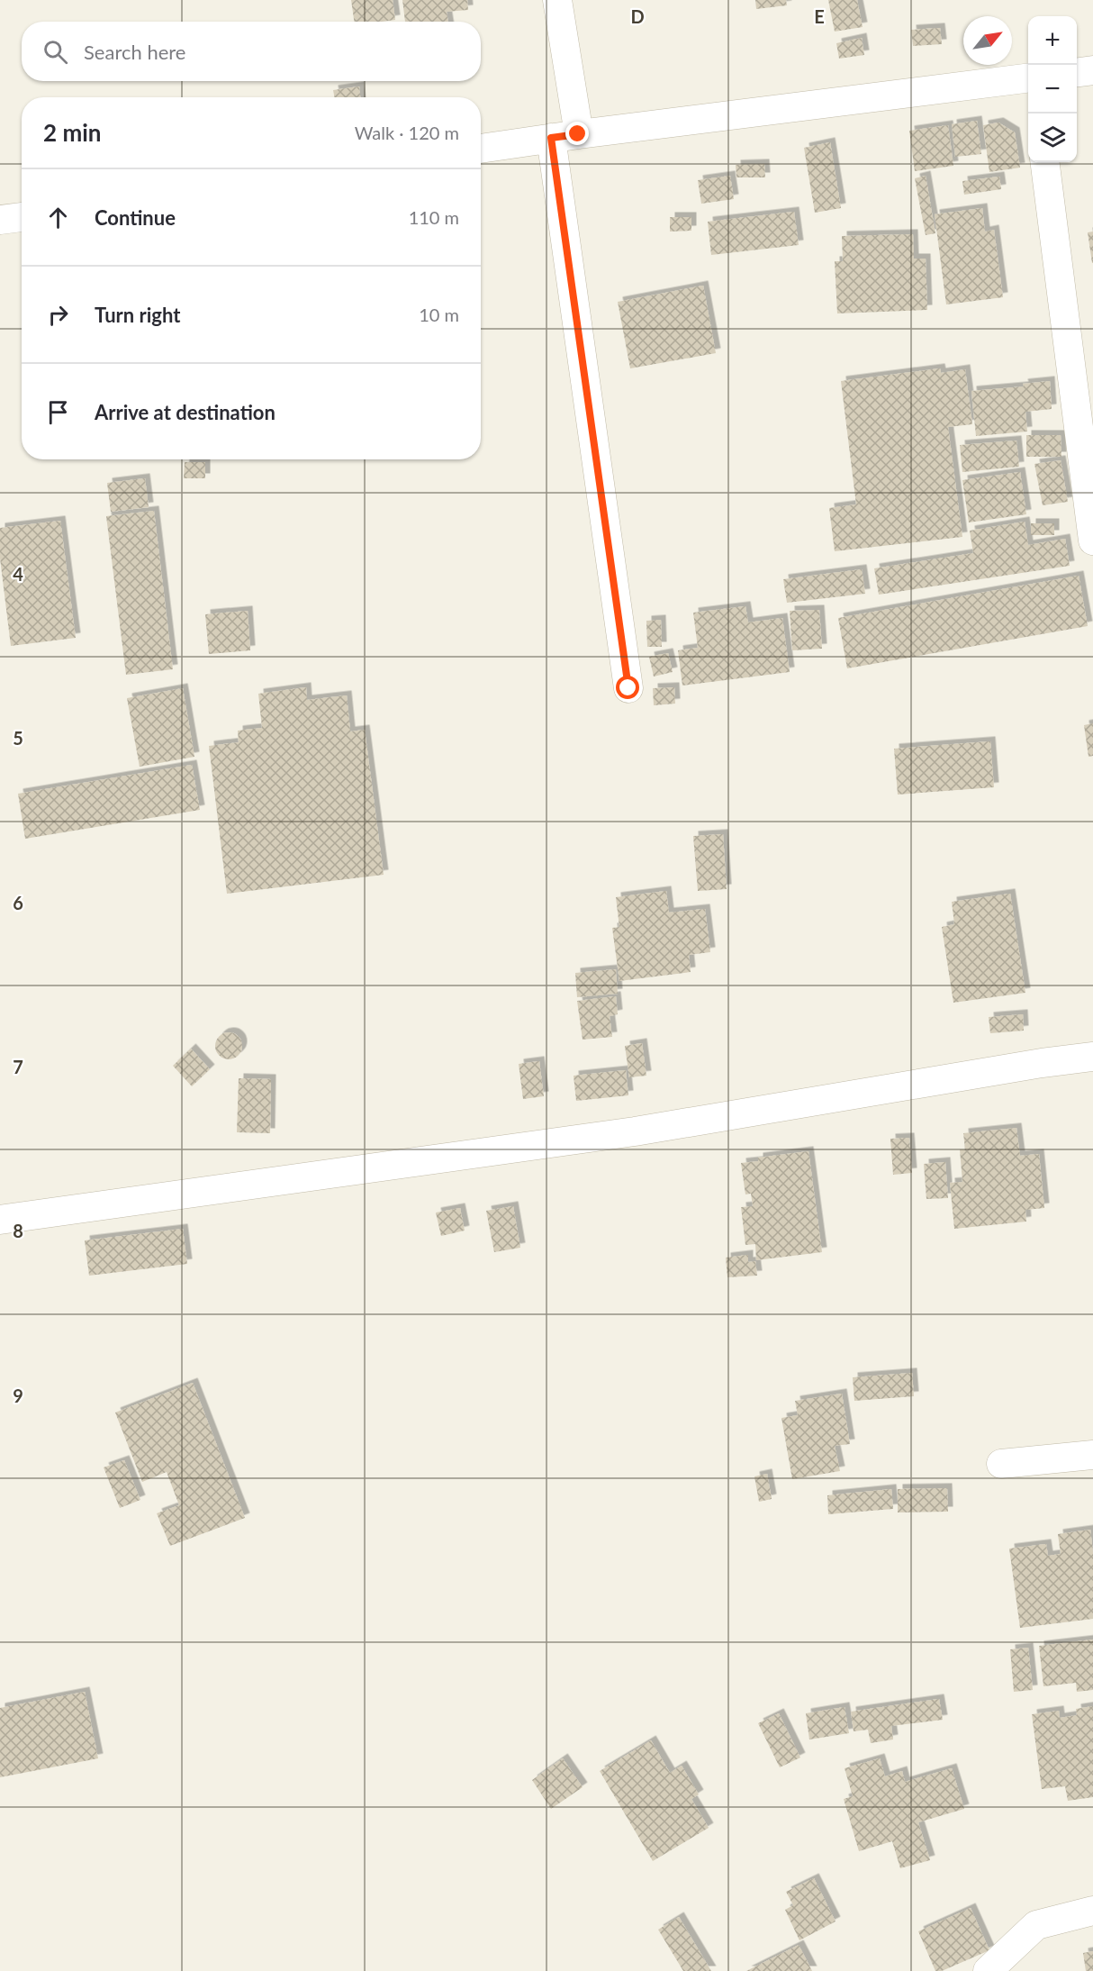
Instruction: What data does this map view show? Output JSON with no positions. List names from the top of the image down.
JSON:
{
  "north": "top right",
  "page": {
    "map_buttons": ["+", "−"],
    "search": "Search here",
    "heading": ["2 min", "Walk · 120 m"],
    "list": [
      ["Continue", "110 m"],
      ["Turn right", "10 m"],
      "Arrive at destination"
    ]
  },
  "grid": {
    "columns": ["D", "E"],
    "rows": [
      "4",
      "5",
      "6",
      "7",
      "8",
      "9"
    ]
  }
}
